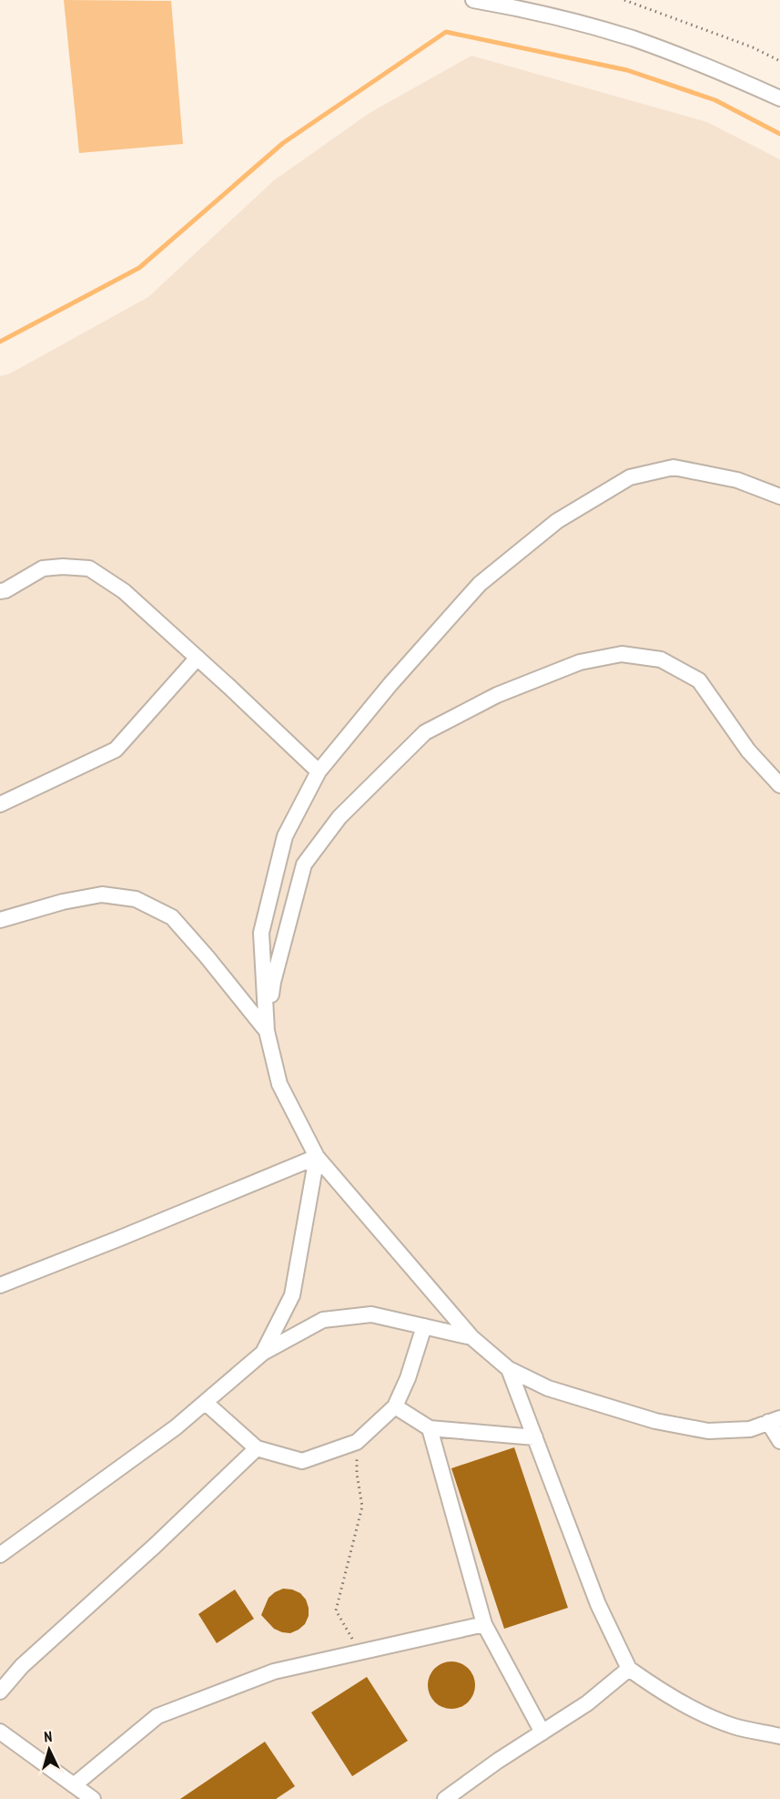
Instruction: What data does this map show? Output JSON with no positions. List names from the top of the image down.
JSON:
{
  "north": "top"
}
